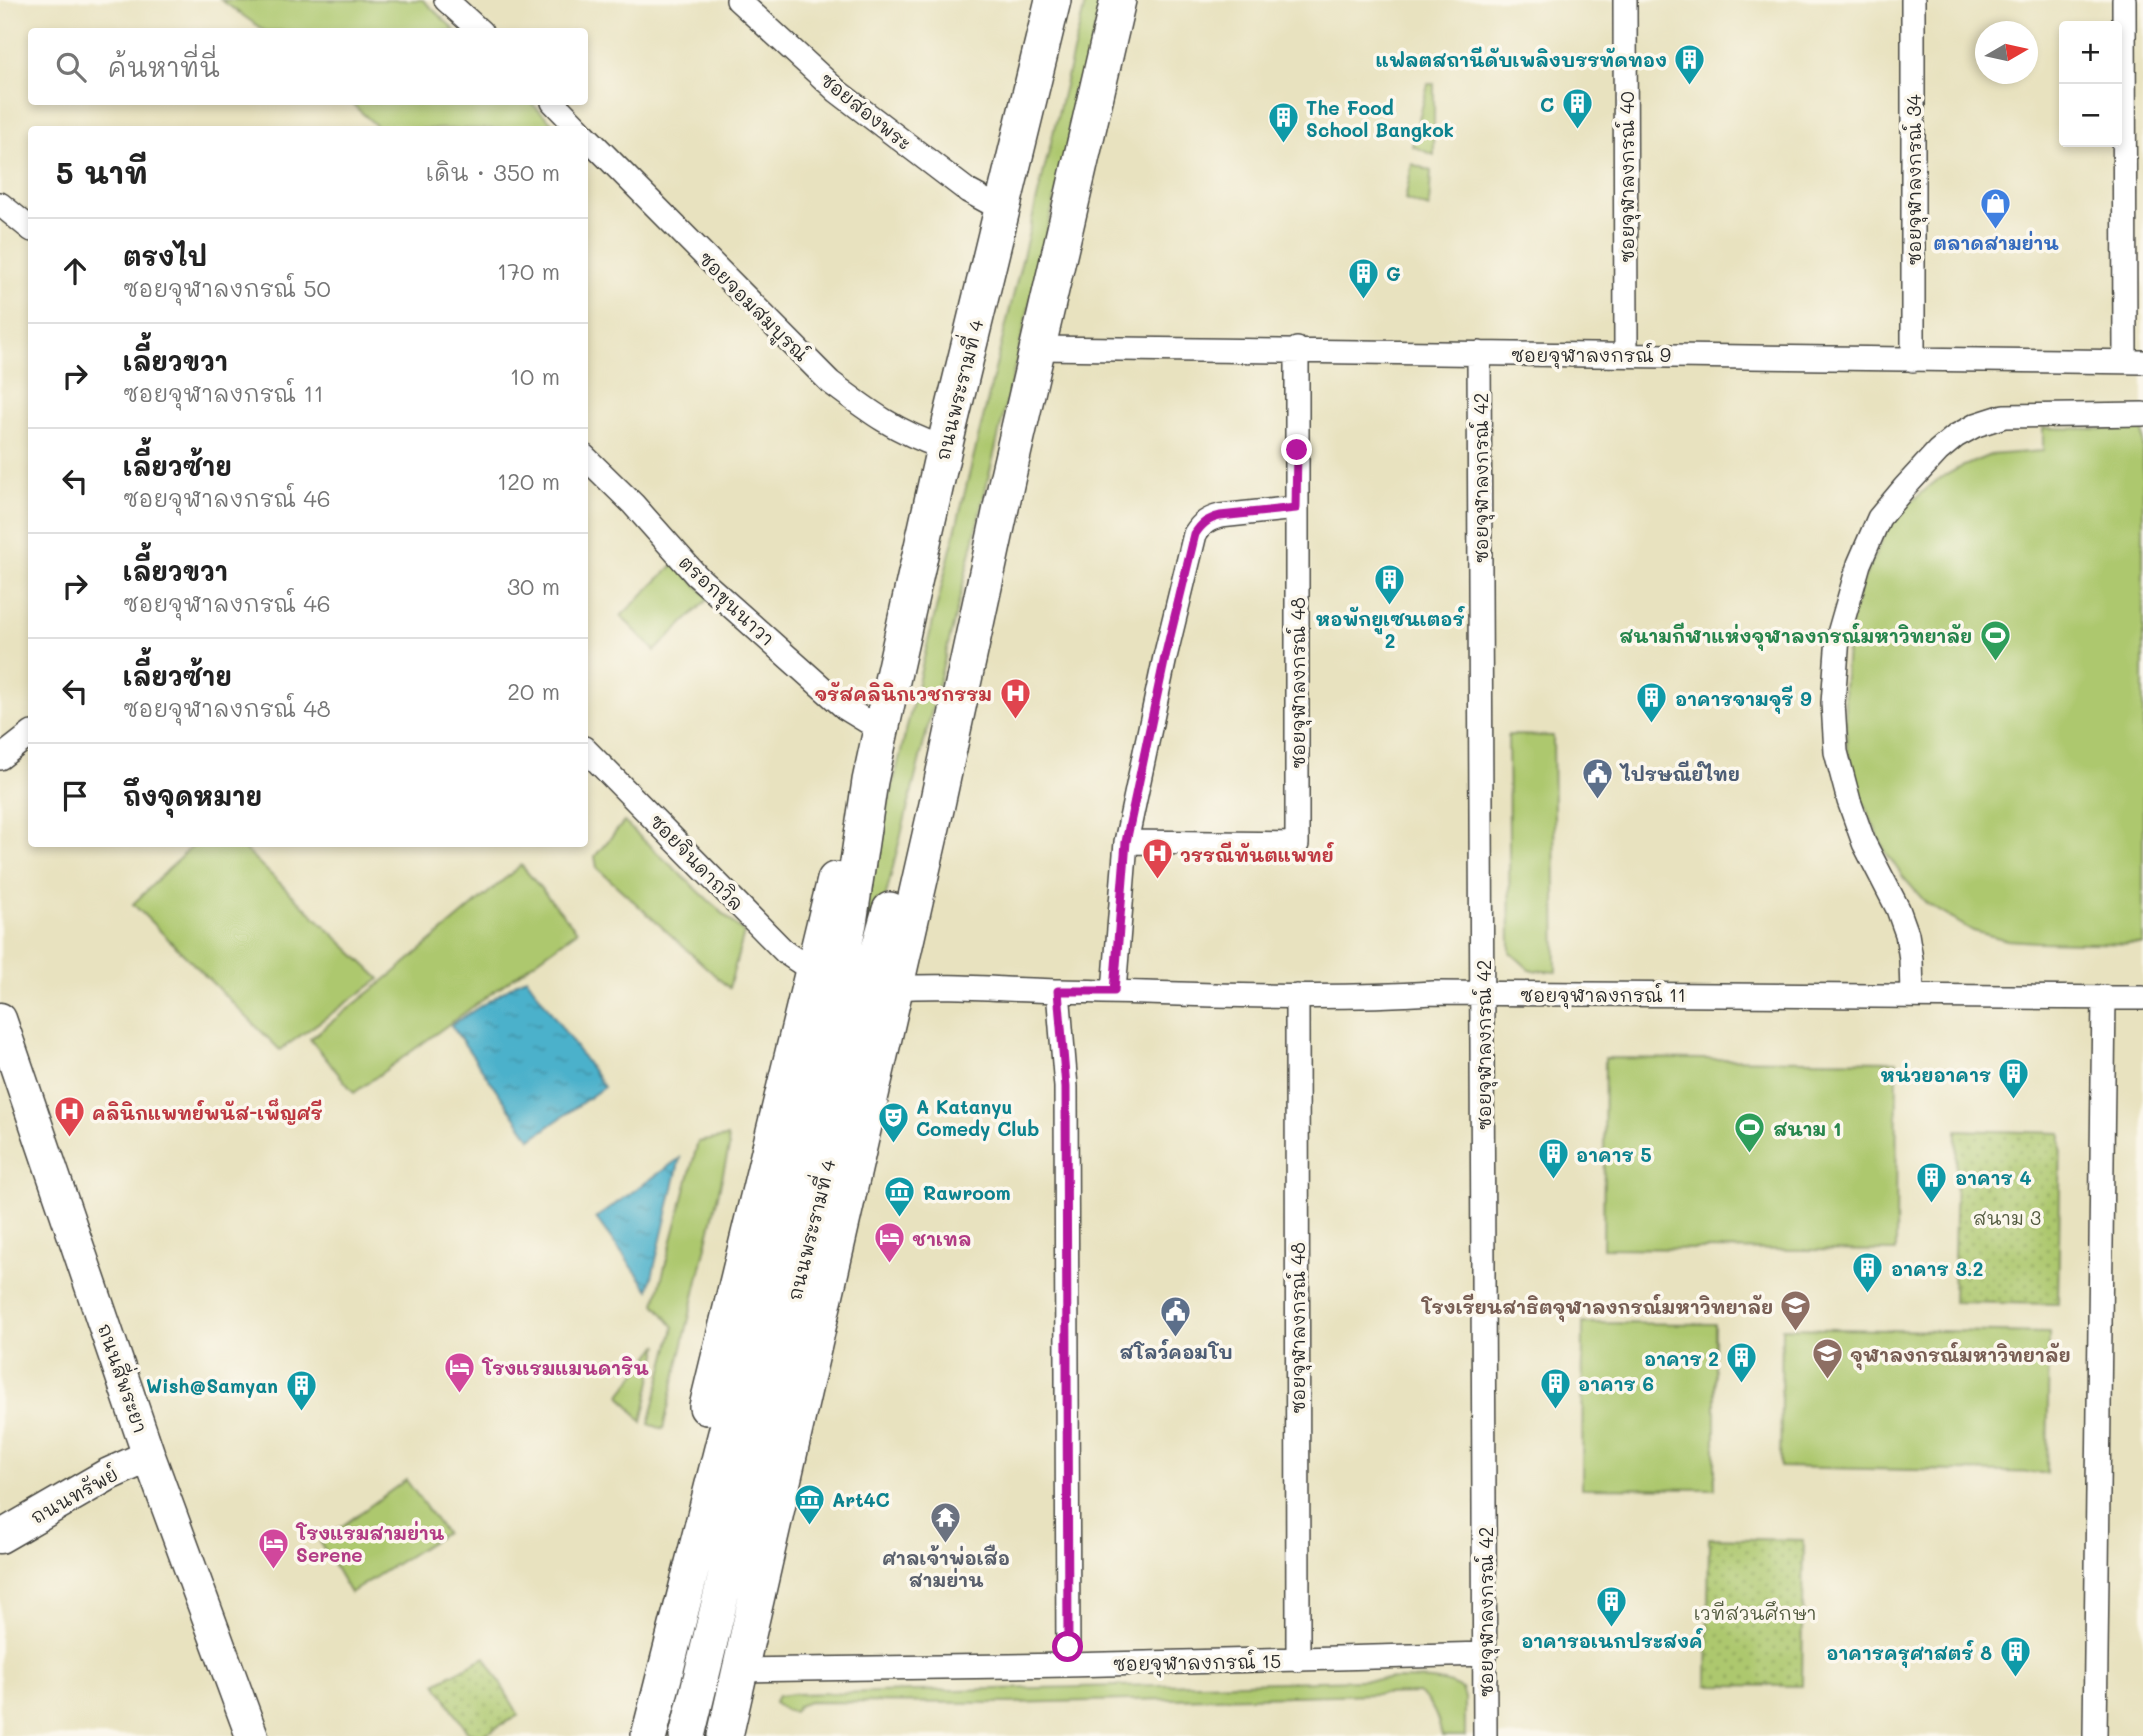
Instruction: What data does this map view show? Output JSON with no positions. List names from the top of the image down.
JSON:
{
  "streets": {
    "main road": ["ถนนพระรามที่ 4", "ถนนสี่พระยา", "ถนนทรัพย์"],
    "street": [
      "ซอยสองพระ",
      "ซอยจุฬาลงกรณ์ 40",
      "ซอยจุฬาลงกรณ์ 34",
      "ซอยจอมสมบูรณ์",
      "ซอยจุฬาลงกรณ์ 9",
      "ซอยจุฬาลงกรณ์ 42",
      "ตรอกขุนนาวา",
      "ซอยจุฬาลงกรณ์ 48",
      "ซอยจินดาถวิล",
      "ซอยจุฬาลงกรณ์ 11",
      "ซอยจุฬาลงกรณ์ 15"
    ]
  },
  "crossings": [
    ["ซอยสองพระ", "ถนนพระรามที่ 4"],
    ["ซอยจุฬาลงกรณ์ 40", "ซอยจุฬาลงกรณ์ 9"],
    ["ซอยจุฬาลงกรณ์ 34", "ซอยจุฬาลงกรณ์ 9"],
    ["ซอยจอมสมบูรณ์", "ถนนพระรามที่ 4"],
    ["ซอยจุฬาลงกรณ์ 9", "ถนนพระรามที่ 4"],
    ["ซอยจุฬาลงกรณ์ 9", "ซอยจุฬาลงกรณ์ 42"],
    ["ซอยจุฬาลงกรณ์ 9", "ซอยจุฬาลงกรณ์ 48"],
    ["ถนนพระรามที่ 4", "ตรอกขุนนาวา"],
    ["ถนนพระรามที่ 4", "ซอยจินดาถวิล"],
    ["ถนนพระรามที่ 4", "ซอยจุฬาลงกรณ์ 11"],
    ["ถนนพระรามที่ 4", "ซอยจุฬาลงกรณ์ 15"],
    ["ซอยจุฬาลงกรณ์ 42", "ซอยจุฬาลงกรณ์ 11"],
    ["ซอยจุฬาลงกรณ์ 42", "ซอยจุฬาลงกรณ์ 15"],
    ["ซอยจุฬาลงกรณ์ 48", "ซอยจุฬาลงกรณ์ 11"],
    ["ซอยจุฬาลงกรณ์ 48", "ซอยจุฬาลงกรณ์ 15"],
    ["ถนนสี่พระยา", "ถนนทรัพย์"]
  ],
  "parks": ["สนาม 3", "เวทีสวนศึกษา"],
  "places": {
    "building": [
      "แฟลตสถานีดับเพลิงบรรทัดทอง",
      "C",
      "The Food School Bangkok",
      "G",
      "หอพักยูเซนเตอร์ 2",
      "อาคารจามจุรี 9",
      "หน่วยอาคาร",
      "อาคาร 5",
      "อาคาร 4",
      "อาคาร 3.2",
      "อาคาร 2",
      "อาคาร 6",
      "Wish@Samyan",
      "อาคารอเนกประสงค์",
      "อาคารครุศาสตร์ 8"
    ],
    "shop": ["ตลาดสามย่าน"],
    "sports": ["สนามกีฬาแห่งจุฬาลงกรณ์มหาวิทยาลัย", "สนาม 1"],
    "hospital": ["จรัสคลินิกเวชกรรม", "วรรณีทันตแพทย์", "คลินิกแพทย์พนัส-เพ็ญศรี"],
    "public building": ["ไปรษณีย์ไทย", "สโลว์คอมโบ"],
    "theatre": ["A Katanyu Comedy Club"],
    "museum": ["Rawroom", "Art4C"],
    "hotel": ["ชาเทล", "โรงแรมแมนดาริน", "โรงแรมสามย่าน Serene"],
    "school or university": ["โรงเรียนสาธิตจุฬาลงกรณ์มหาวิทยาลัย", "จุฬาลงกรณ์มหาวิทยาลัย"],
    "temple": ["ศาลเจ้าพ่อเสือ สามย่าน"]
  },
  "north": "right",
  "page": {
    "map_buttons": ["+", "−"],
    "search": "ค้นหาที่นี่",
    "heading": ["5 นาที", "เดิน · 350 m"],
    "list": [
      ["ตรงไป", "ซอยจุฬาลงกรณ์ 50", "170 m"],
      ["เลี้ยวขวา", "ซอยจุฬาลงกรณ์ 11", "10 m"],
      ["เลี้ยวซ้าย", "ซอยจุฬาลงกรณ์ 46", "120 m"],
      ["เลี้ยวขวา", "ซอยจุฬาลงกรณ์ 46", "30 m"],
      ["เลี้ยวซ้าย", "ซอยจุฬาลงกรณ์ 48", "20 m"],
      "ถึงจุดหมาย"
    ]
  }
}
